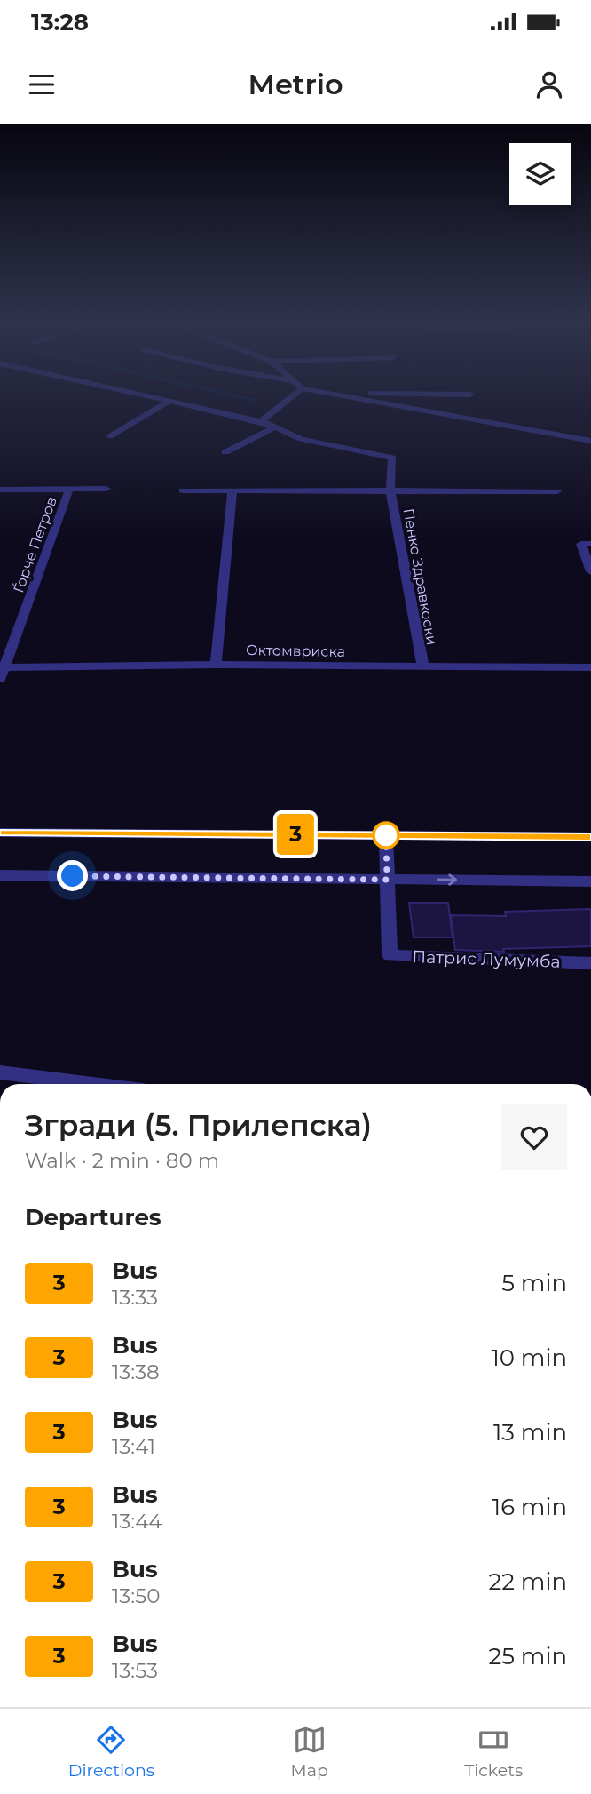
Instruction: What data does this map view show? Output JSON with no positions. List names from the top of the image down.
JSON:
{
  "streets": {
    "street": [
      "Ѓорче Петров",
      "Пенко Здравкоски",
      "Октомвриска",
      "Патрис Лумумба"
    ]
  },
  "crossings": [
    ["Ѓорче Петров", "Октомвриска"],
    ["Пенко Здравкоски", "Октомвриска"]
  ],
  "lines": ["bus line 3"],
  "page": {
    "status": "13:28",
    "header": "Metrio",
    "on_map": "3",
    "heading": [
      ["Згради (5. Прилепска)", "Walk · 2 min · 80 m"],
      "Departures"
    ],
    "list": [
      {
        "mark": "3",
        "name": "Bus",
        "note": "13:33",
        "value": "5 min"
      },
      {
        "mark": "3",
        "name": "Bus",
        "note": "13:38",
        "value": "10 min"
      },
      {
        "mark": "3",
        "name": "Bus",
        "note": "13:41",
        "value": "13 min"
      },
      {
        "mark": "3",
        "name": "Bus",
        "note": "13:44",
        "value": "16 min"
      },
      {
        "mark": "3",
        "name": "Bus",
        "note": "13:50",
        "value": "22 min"
      },
      {
        "mark": "3",
        "name": "Bus",
        "note": "13:53",
        "value": "25 min"
      }
    ],
    "tabs": ["Directions", "Map", "Tickets"]
  }
}
